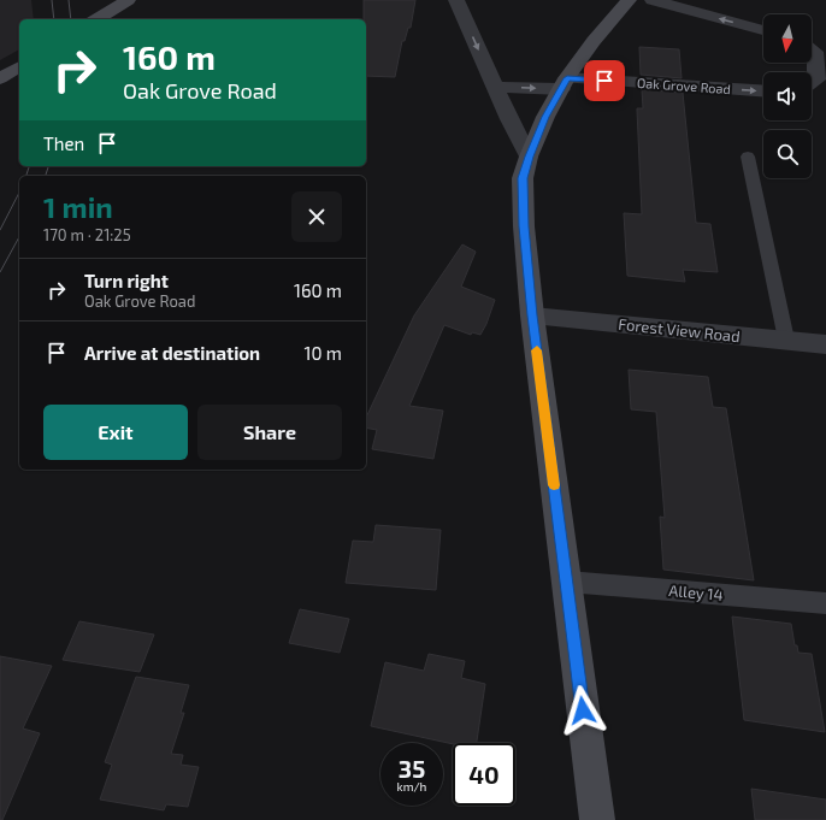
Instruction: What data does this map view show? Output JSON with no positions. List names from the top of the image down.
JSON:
{
  "streets": {
    "street": ["Oak Grove Road", "Forest View Road"],
    "lane": ["Alley 14"]
  },
  "north": "bottom",
  "page": {
    "turn": ["160 m", "Oak Grove Road"],
    "then": "Then",
    "heading": ["1 min", "170 m · 21:25"],
    "list": [
      {
        "name": "Turn right",
        "note": "Oak Grove Road",
        "value": "160 m"
      },
      {
        "name": "Arrive at destination",
        "value": "10 m"
      }
    ],
    "buttons": ["Exit", "Share"],
    "speed": "35 km/h",
    "limit": "40"
  }
}
